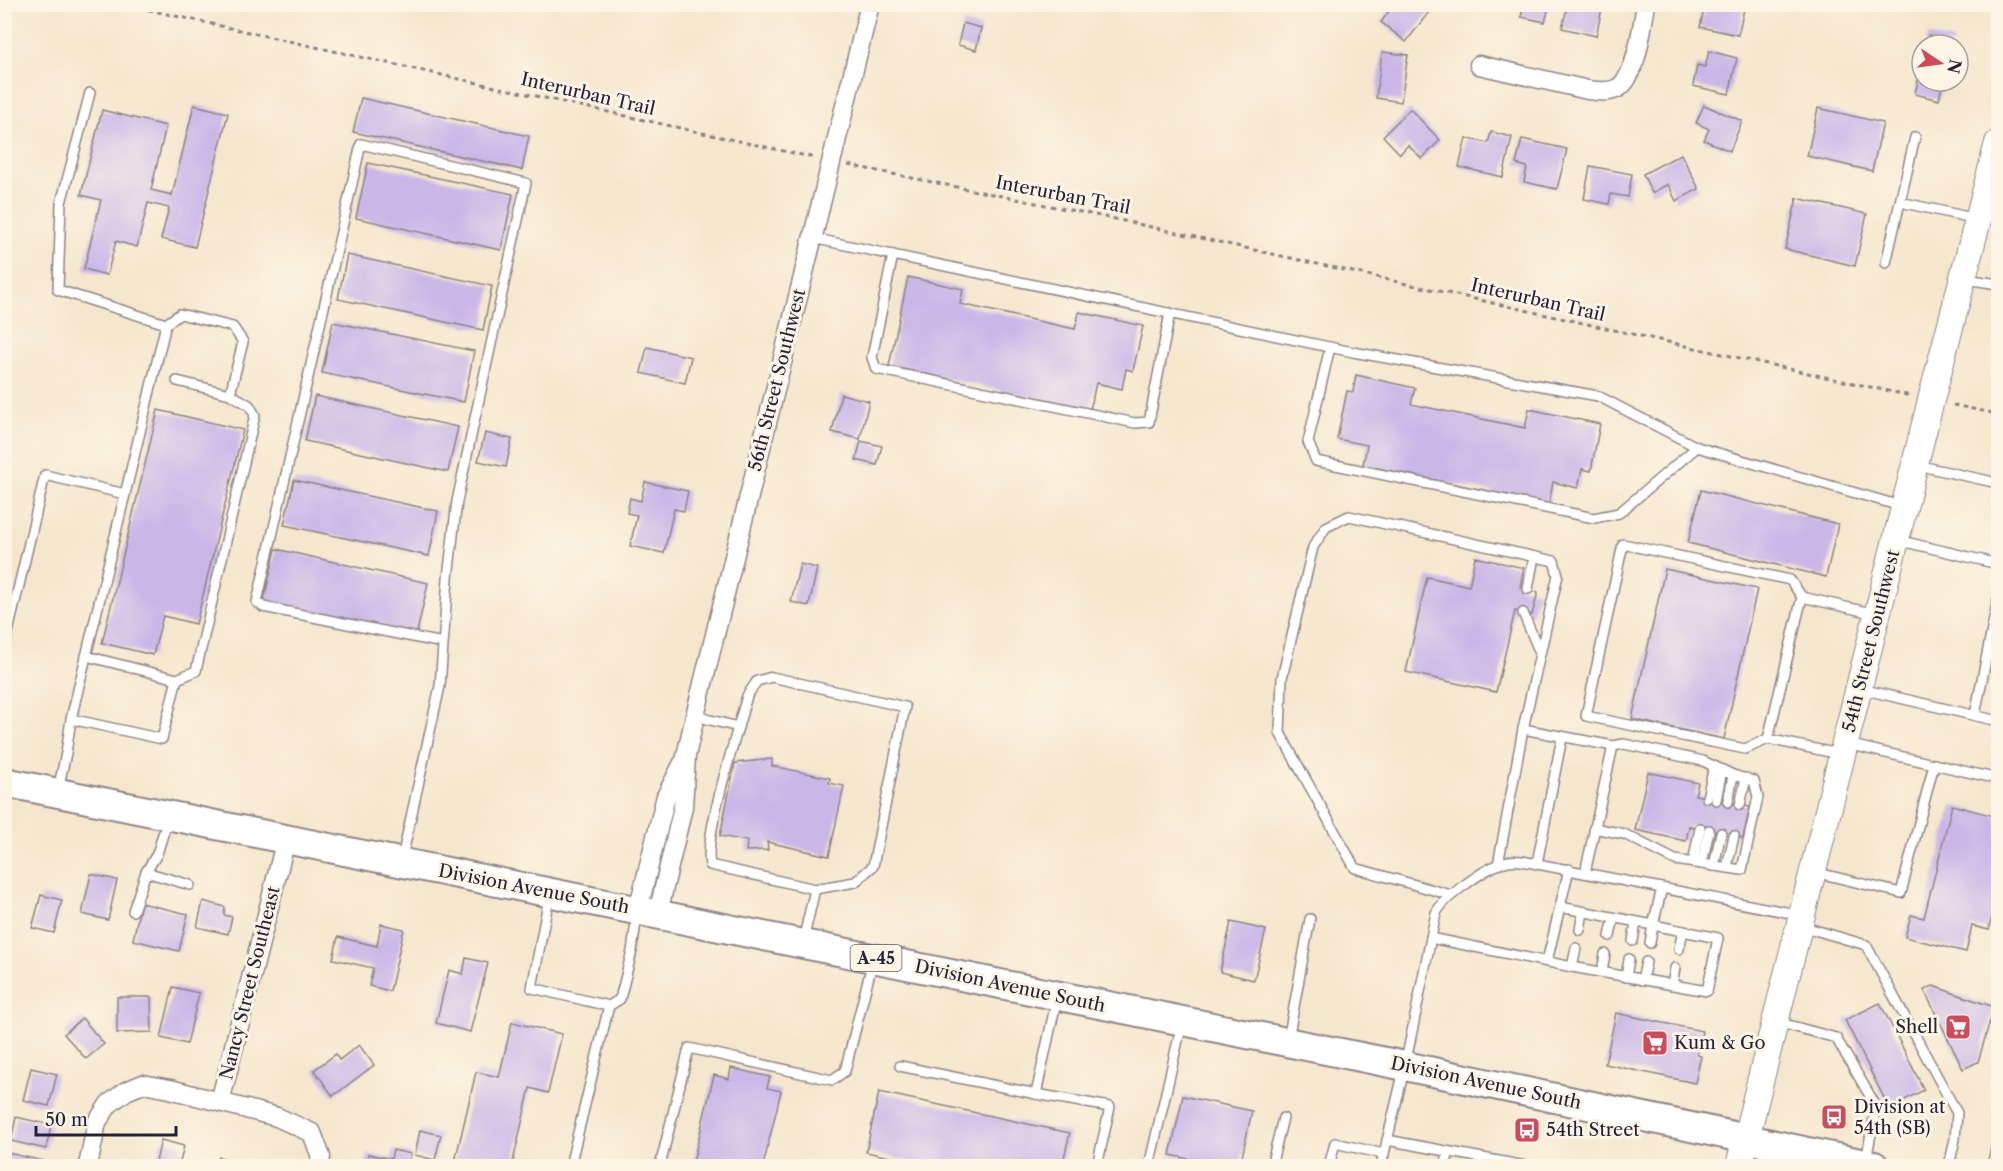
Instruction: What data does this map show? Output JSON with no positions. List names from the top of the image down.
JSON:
{
  "streets": {
    "main road": ["54th Street Southwest", "Division Avenue South", "A-45"],
    "street": ["56th Street Southwest", "Nancy Street Southeast"],
    "path": ["Interurban Trail"]
  },
  "crossings": [
    ["Interurban Trail", "56th Street Southwest"],
    ["Interurban Trail", "54th Street Southwest"],
    ["56th Street Southwest", "Division Avenue South"],
    ["54th Street Southwest", "Division Avenue South"],
    ["Division Avenue South", "Nancy Street Southeast"]
  ],
  "places": {
    "supermarket": ["Shell", "Kum & Go"],
    "bus stop": ["Division at 54th (SB)", "54th Street"]
  },
  "scale_bar": "50 m",
  "north": "right"
}
